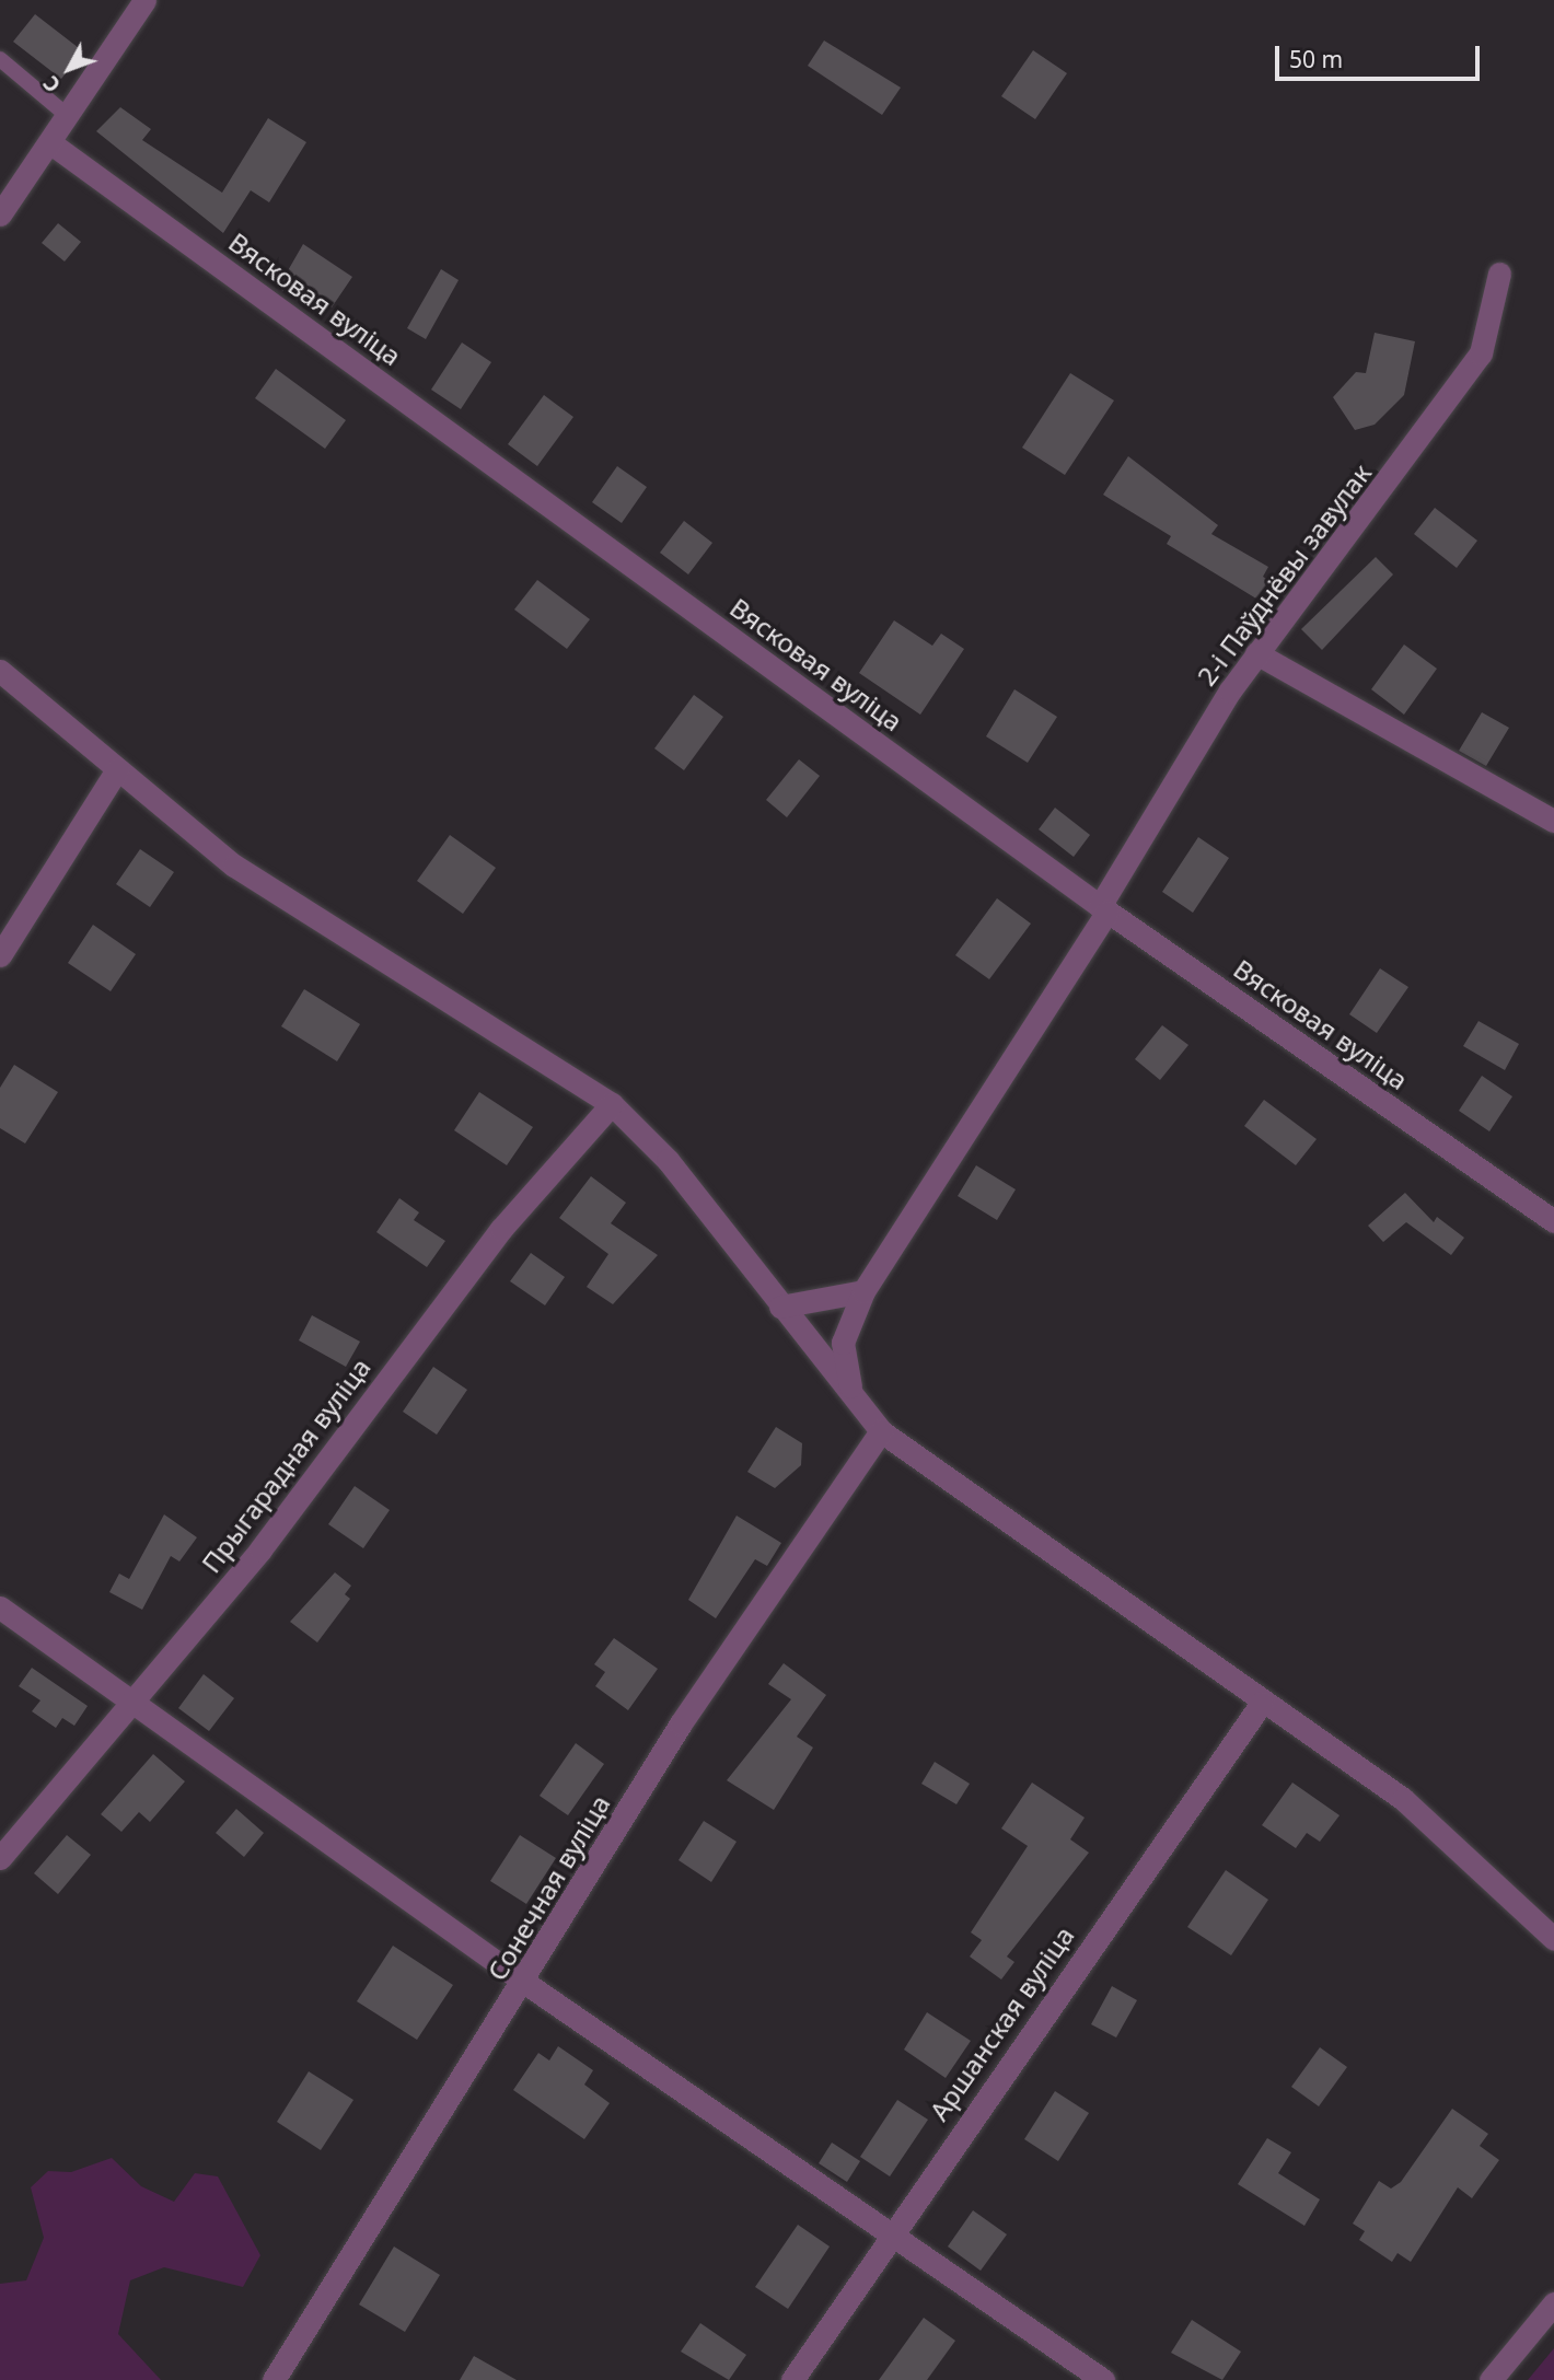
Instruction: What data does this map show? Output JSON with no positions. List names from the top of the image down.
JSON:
{
  "streets": {
    "street": [
      "Вясковая вуліца",
      "2-і Паўднёвы завулак",
      "Прыгарадная вуліца",
      "Сонечная вуліца",
      "Аршанская вуліца"
    ]
  },
  "crossings": [
    ["Вясковая вуліца", "2-і Паўднёвы завулак"]
  ],
  "scale_bar": "50 m",
  "north": "bottom left"
}
